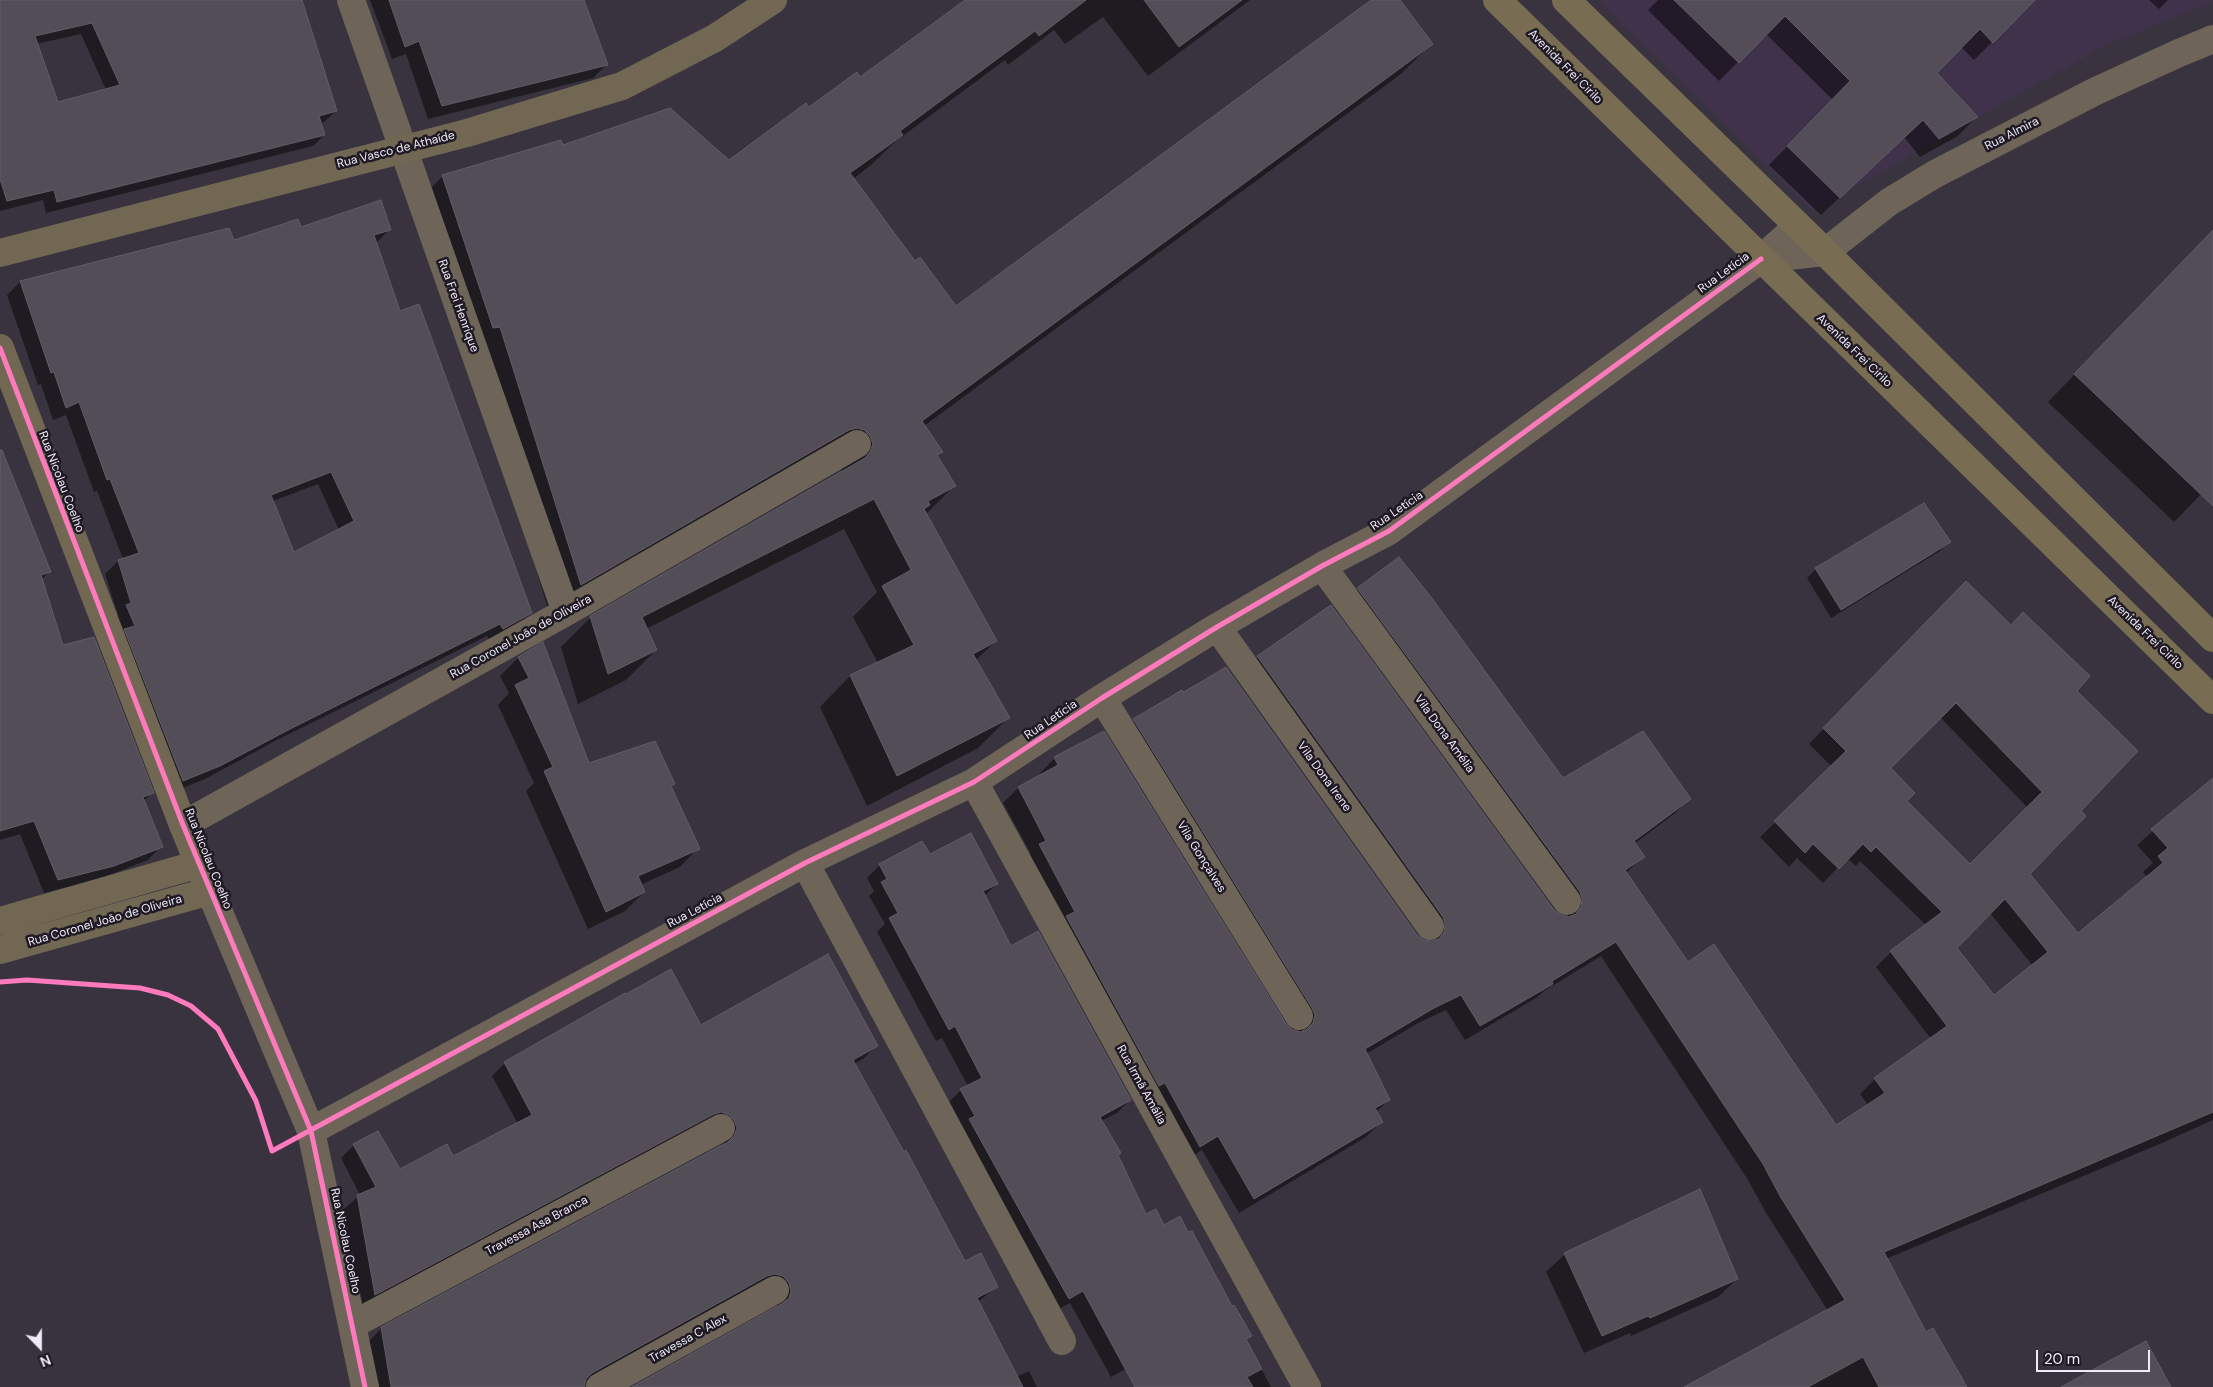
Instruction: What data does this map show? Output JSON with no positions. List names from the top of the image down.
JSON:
{
  "streets": {
    "main road": ["Avenida Frei Cirilo"],
    "street": [
      "Rua Almira",
      "Rua Vasco de Athaíde",
      "Rua Letícia",
      "Rua Frei Henrique",
      "Rua Nicolau Coelho",
      "Rua Coronel João de Oliveira",
      "Vila Dona Amélia",
      "Vila Dona Irene",
      "Vila Gonçalves",
      "Rua Irmã Amália",
      "Travessa Asa Branca",
      "Travessa C Alex"
    ]
  },
  "crossings": [
    ["Avenida Frei Cirilo", "Rua Letícia"],
    ["Rua Vasco de Athaíde", "Rua Frei Henrique"],
    ["Rua Letícia", "Rua Nicolau Coelho"],
    ["Rua Letícia", "Vila Dona Amélia"],
    ["Rua Letícia", "Vila Dona Irene"],
    ["Rua Letícia", "Vila Gonçalves"],
    ["Rua Letícia", "Rua Irmã Amália"],
    ["Rua Frei Henrique", "Rua Coronel João de Oliveira"],
    ["Rua Nicolau Coelho", "Rua Coronel João de Oliveira"],
    ["Rua Nicolau Coelho", "Travessa Asa Branca"]
  ],
  "scale_bar": "20 m",
  "north": "bottom"
}
